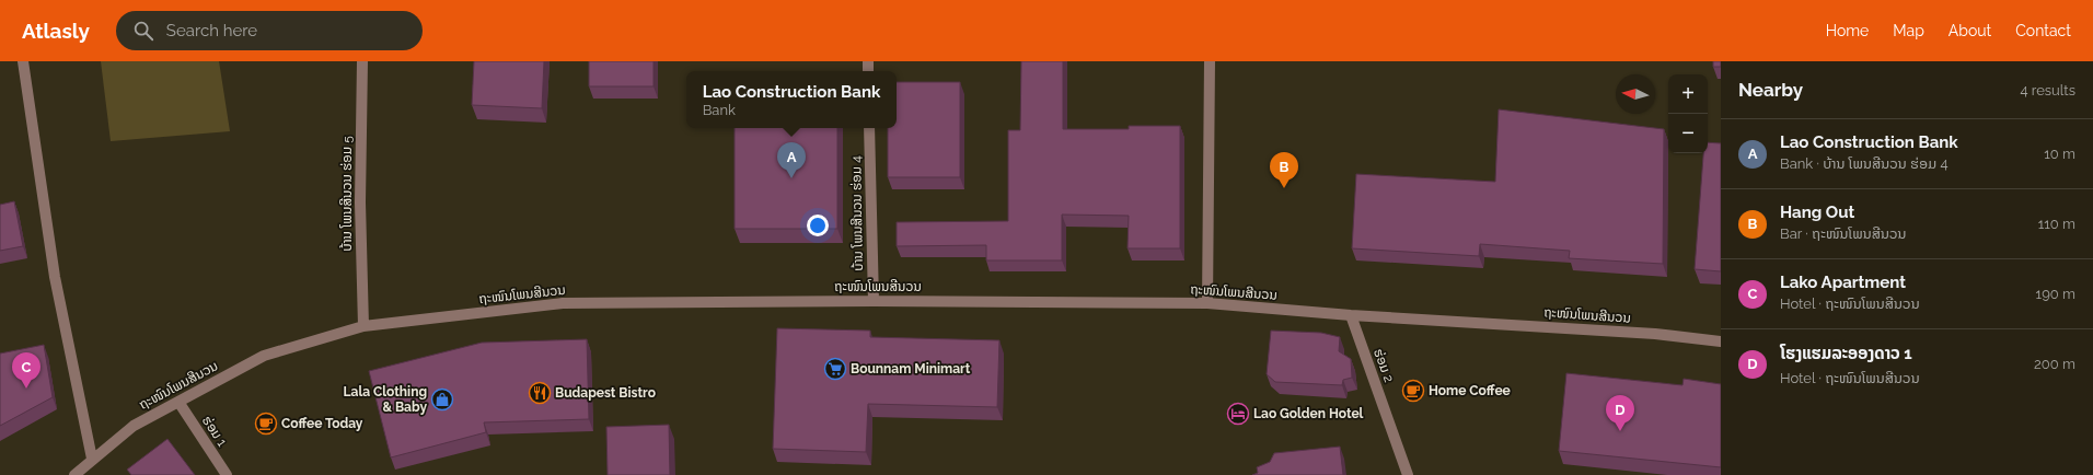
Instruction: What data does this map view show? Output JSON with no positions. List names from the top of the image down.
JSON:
{
  "streets": {
    "street": [
      "ບ້ານ ໂພນສີນວນ ຮ່ອມ 5",
      "ບ້ານ ໂພນສີນວນ ຮ່ອມ 4",
      "ຖະໜົນໂພນສີນວນ",
      "ຮ່ອມ 2",
      "ຮ່ອມ 1"
    ]
  },
  "crossings": [
    ["ບ້ານ ໂພນສີນວນ ຮ່ອມ 5", "ຖະໜົນໂພນສີນວນ"],
    ["ບ້ານ ໂພນສີນວນ ຮ່ອມ 4", "ຖະໜົນໂພນສີນວນ"],
    ["ຖະໜົນໂພນສີນວນ", "ຮ່ອມ 2"],
    ["ຖະໜົນໂພນສີນວນ", "ຮ່ອມ 1"]
  ],
  "places": {
    "supermarket": ["Bounnam Minimart"],
    "cafe": ["Home Coffee", "Coffee Today"],
    "restaurant": ["Budapest Bistro"],
    "shop": ["Lala Clothing & Baby"],
    "hotel": ["Lao Golden Hotel"]
  },
  "north": "left",
  "page": {
    "header": "Atlasly",
    "search": "Search here",
    "nav": [
      "Home",
      "Map",
      "About",
      "Contact"
    ],
    "heading": ["Nearby", "4 results"],
    "popup": ["Lao Construction Bank", "Bank"],
    "map_buttons": ["+", "−"],
    "list": [
      {
        "mark": "A",
        "name": "Lao Construction Bank",
        "note": "Bank · ບ້ານ ໂພນສີນວນ ຮ່ອມ 4",
        "value": "10 m"
      },
      {
        "mark": "B",
        "name": "Hang Out",
        "note": "Bar · ຖະໜົນໂພນສີນວນ",
        "value": "110 m"
      },
      {
        "mark": "C",
        "name": "Lako Apartment",
        "note": "Hotel · ຖະໜົນໂພນສີນວນ",
        "value": "190 m"
      },
      {
        "mark": "D",
        "name": "ໂຮງແຮມລະອອງດາວ 1",
        "note": "Hotel · ຖະໜົນໂພນສີນວນ",
        "value": "200 m"
      }
    ],
    "pins": [
      "A",
      "B",
      "C",
      "D"
    ]
  }
}
